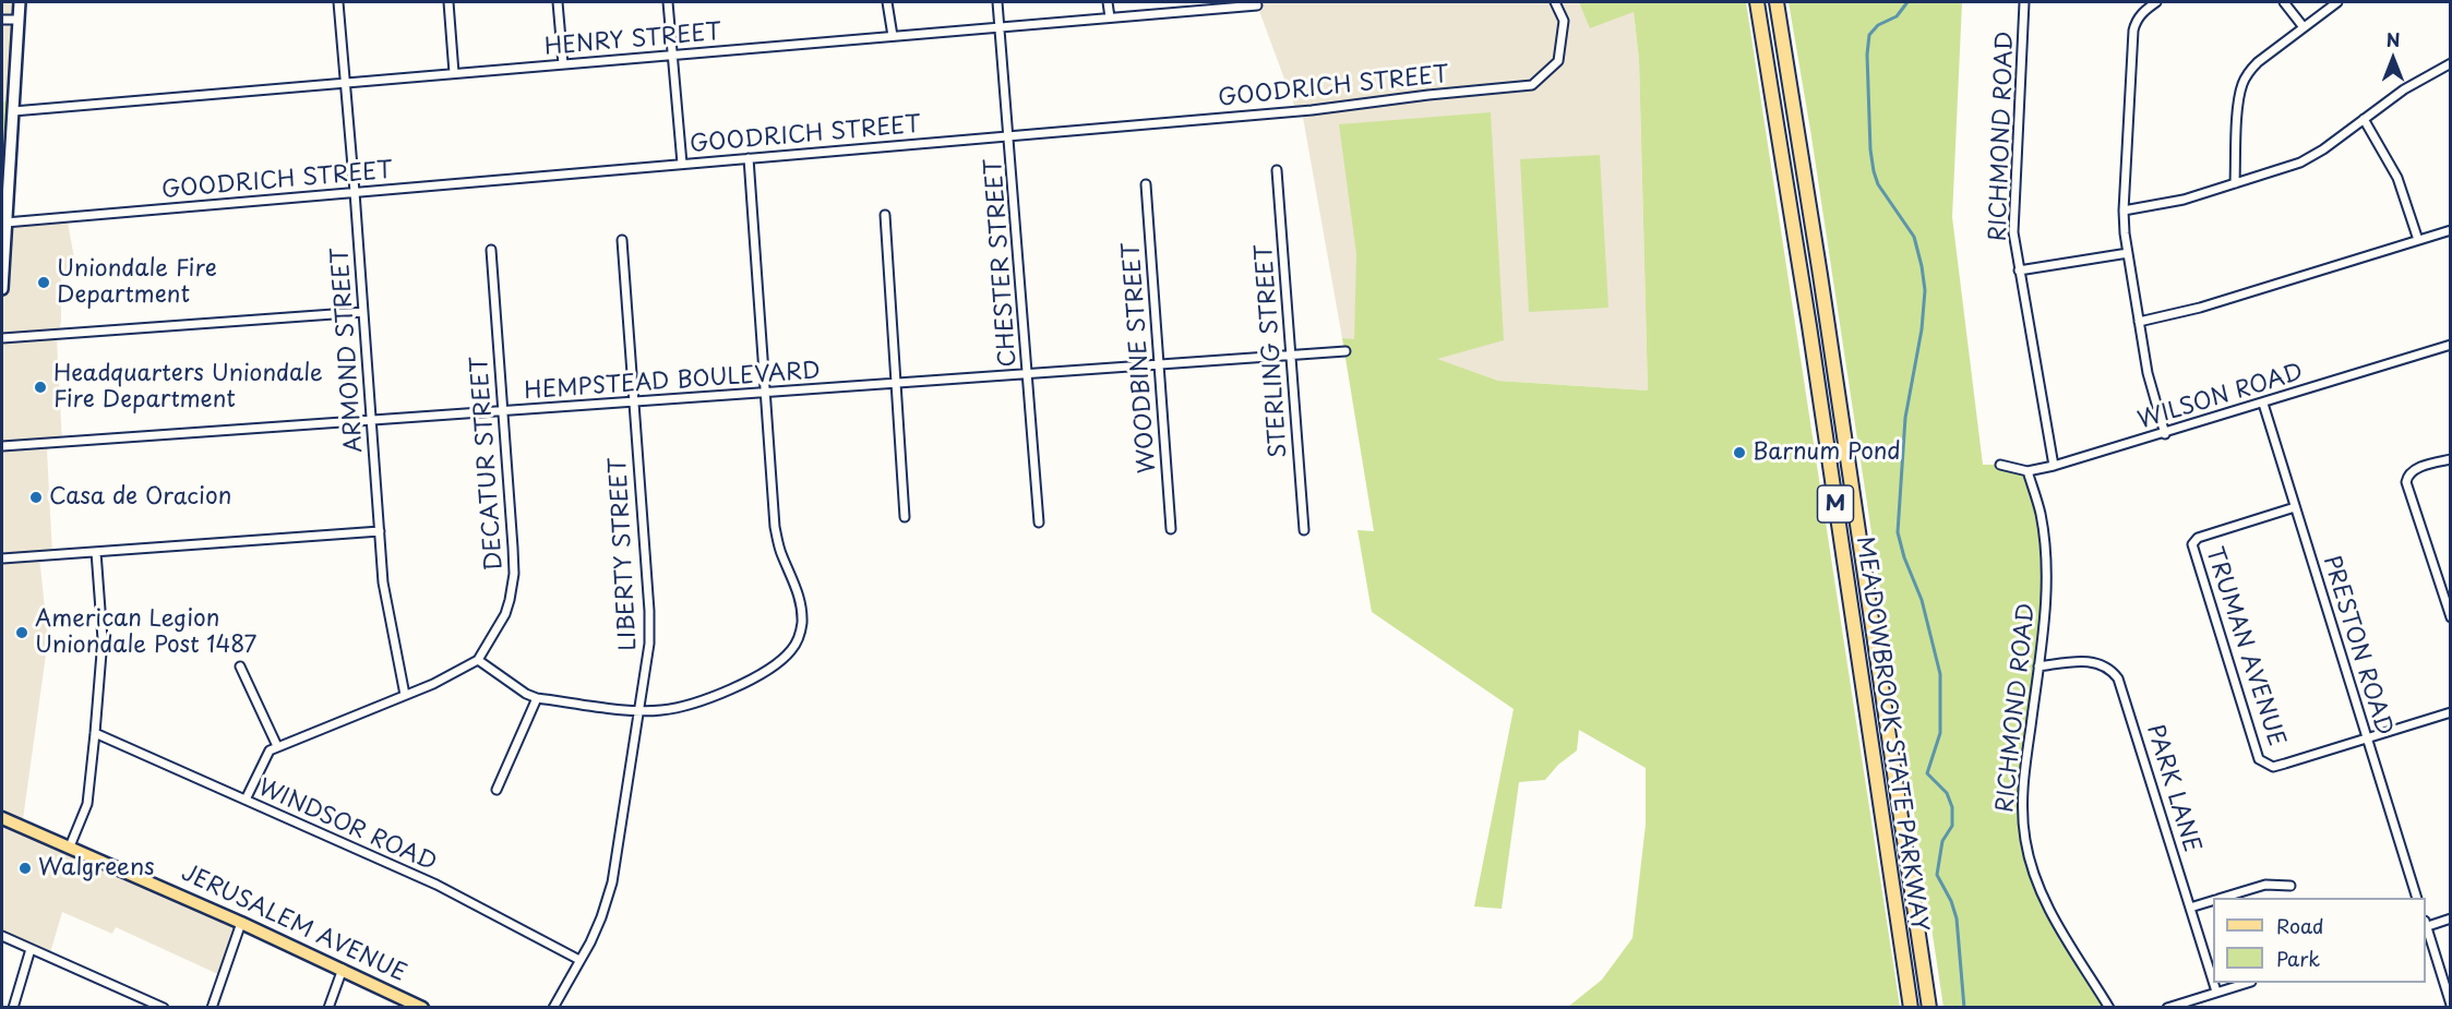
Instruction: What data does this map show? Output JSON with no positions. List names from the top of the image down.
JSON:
{
  "streets": {
    "highway": ["M", "MEADOWBROOK STATE PARKWAY"],
    "main road": ["JERUSALEM AVENUE"],
    "street": [
      "HENRY STREET",
      "GOODRICH STREET",
      "RICHMOND ROAD",
      "CHESTER STREET",
      "ARMOND STREET",
      "STERLING STREET",
      "WOODBINE STREET",
      "HEMPSTEAD BOULEVARD",
      "WILSON ROAD",
      "DECATUR STREET",
      "LIBERTY STREET",
      "PRESTON ROAD",
      "TRUMAN AVENUE",
      "PARK LANE",
      "WINDSOR ROAD"
    ]
  },
  "crossings": [
    ["HENRY STREET", "CHESTER STREET"],
    ["HENRY STREET", "ARMOND STREET"],
    ["GOODRICH STREET", "CHESTER STREET"],
    ["GOODRICH STREET", "ARMOND STREET"],
    ["RICHMOND ROAD", "WILSON ROAD"],
    ["RICHMOND ROAD", "PARK LANE"],
    ["CHESTER STREET", "HEMPSTEAD BOULEVARD"],
    ["ARMOND STREET", "HEMPSTEAD BOULEVARD"],
    ["STERLING STREET", "HEMPSTEAD BOULEVARD"],
    ["WOODBINE STREET", "HEMPSTEAD BOULEVARD"],
    ["HEMPSTEAD BOULEVARD", "DECATUR STREET"],
    ["HEMPSTEAD BOULEVARD", "LIBERTY STREET"],
    ["WILSON ROAD", "PRESTON ROAD"],
    ["LIBERTY STREET", "WINDSOR ROAD"],
    ["PRESTON ROAD", "TRUMAN AVENUE"]
  ],
  "places": [
    "Uniondale Fire Department",
    "Headquarters Uniondale Fire Department",
    "Barnum Pond",
    "Casa de Oracion",
    "American Legion Uniondale Post 1487",
    "Walgreens"
  ],
  "legend": ["Road", "Park"],
  "north": "top"
}
